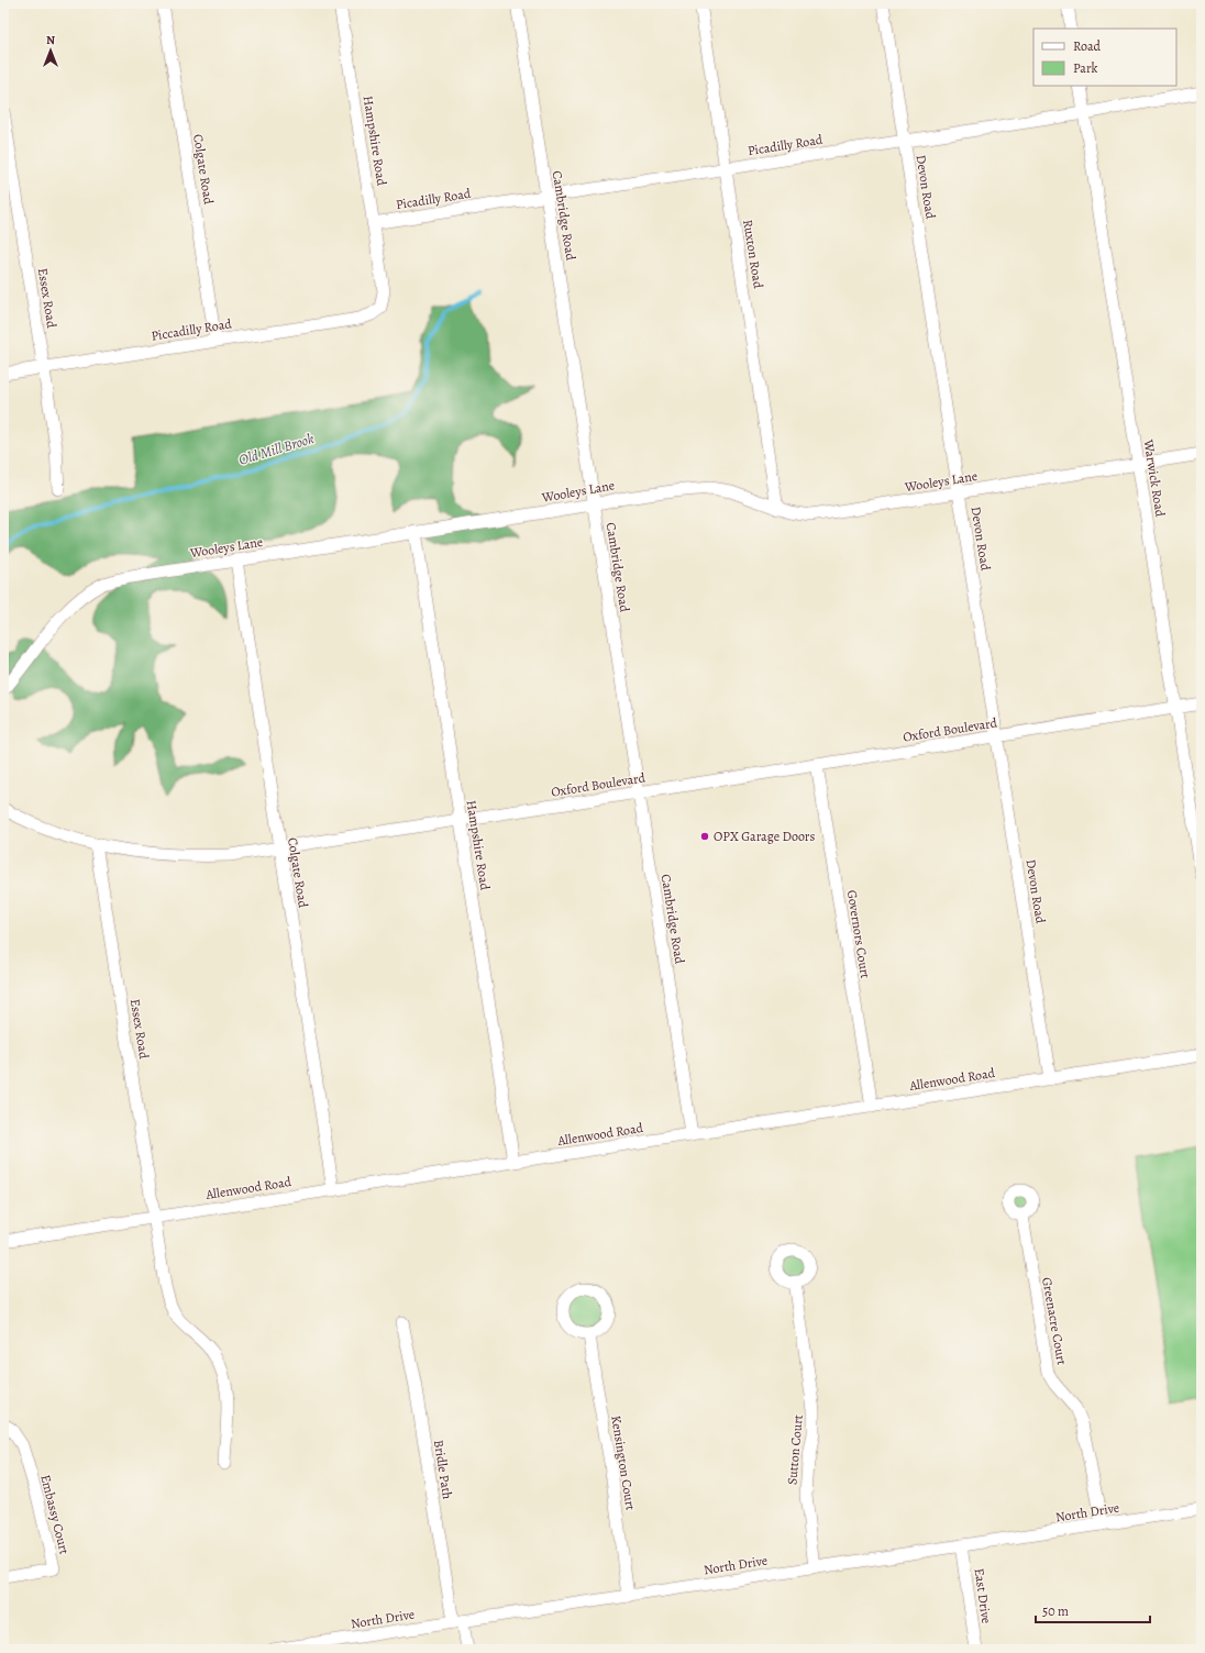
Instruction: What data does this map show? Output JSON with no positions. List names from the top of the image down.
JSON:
{
  "streets": {
    "street": [
      "Hampshire Road",
      "Picadilly Road",
      "Colgate Road",
      "Devon Road",
      "Cambridge Road",
      "Ruxton Road",
      "Essex Road",
      "Piccadilly Road",
      "Warwick Road",
      "Wooleys Lane",
      "Oxford Boulevard",
      "Governors Court",
      "Allenwood Road",
      "Greenacre Court",
      "Sutton Court",
      "Kensington Court",
      "Bridle Path",
      "North Drive",
      "Embassy Court",
      "East Drive"
    ]
  },
  "crossings": [
    ["Hampshire Road", "Picadilly Road"],
    ["Hampshire Road", "Piccadilly Road"],
    ["Hampshire Road", "Wooleys Lane"],
    ["Hampshire Road", "Oxford Boulevard"],
    ["Hampshire Road", "Allenwood Road"],
    ["Picadilly Road", "Devon Road"],
    ["Picadilly Road", "Cambridge Road"],
    ["Picadilly Road", "Ruxton Road"],
    ["Picadilly Road", "Warwick Road"],
    ["Colgate Road", "Piccadilly Road"],
    ["Colgate Road", "Wooleys Lane"],
    ["Colgate Road", "Oxford Boulevard"],
    ["Colgate Road", "Allenwood Road"],
    ["Devon Road", "Wooleys Lane"],
    ["Devon Road", "Oxford Boulevard"],
    ["Devon Road", "Allenwood Road"],
    ["Cambridge Road", "Wooleys Lane"],
    ["Cambridge Road", "Oxford Boulevard"],
    ["Cambridge Road", "Allenwood Road"],
    ["Ruxton Road", "Wooleys Lane"],
    ["Essex Road", "Piccadilly Road"],
    ["Essex Road", "Oxford Boulevard"],
    ["Essex Road", "Allenwood Road"],
    ["Warwick Road", "Wooleys Lane"],
    ["Warwick Road", "Oxford Boulevard"],
    ["Oxford Boulevard", "Governors Court"],
    ["Governors Court", "Allenwood Road"],
    ["Greenacre Court", "North Drive"],
    ["Sutton Court", "North Drive"],
    ["Kensington Court", "North Drive"],
    ["Bridle Path", "North Drive"],
    ["North Drive", "East Drive"]
  ],
  "water": ["Old Mill Brook"],
  "places": ["OPX Garage Doors"],
  "legend": ["Road", "Park"],
  "scale_bar": "50 m",
  "north": "top"
}
